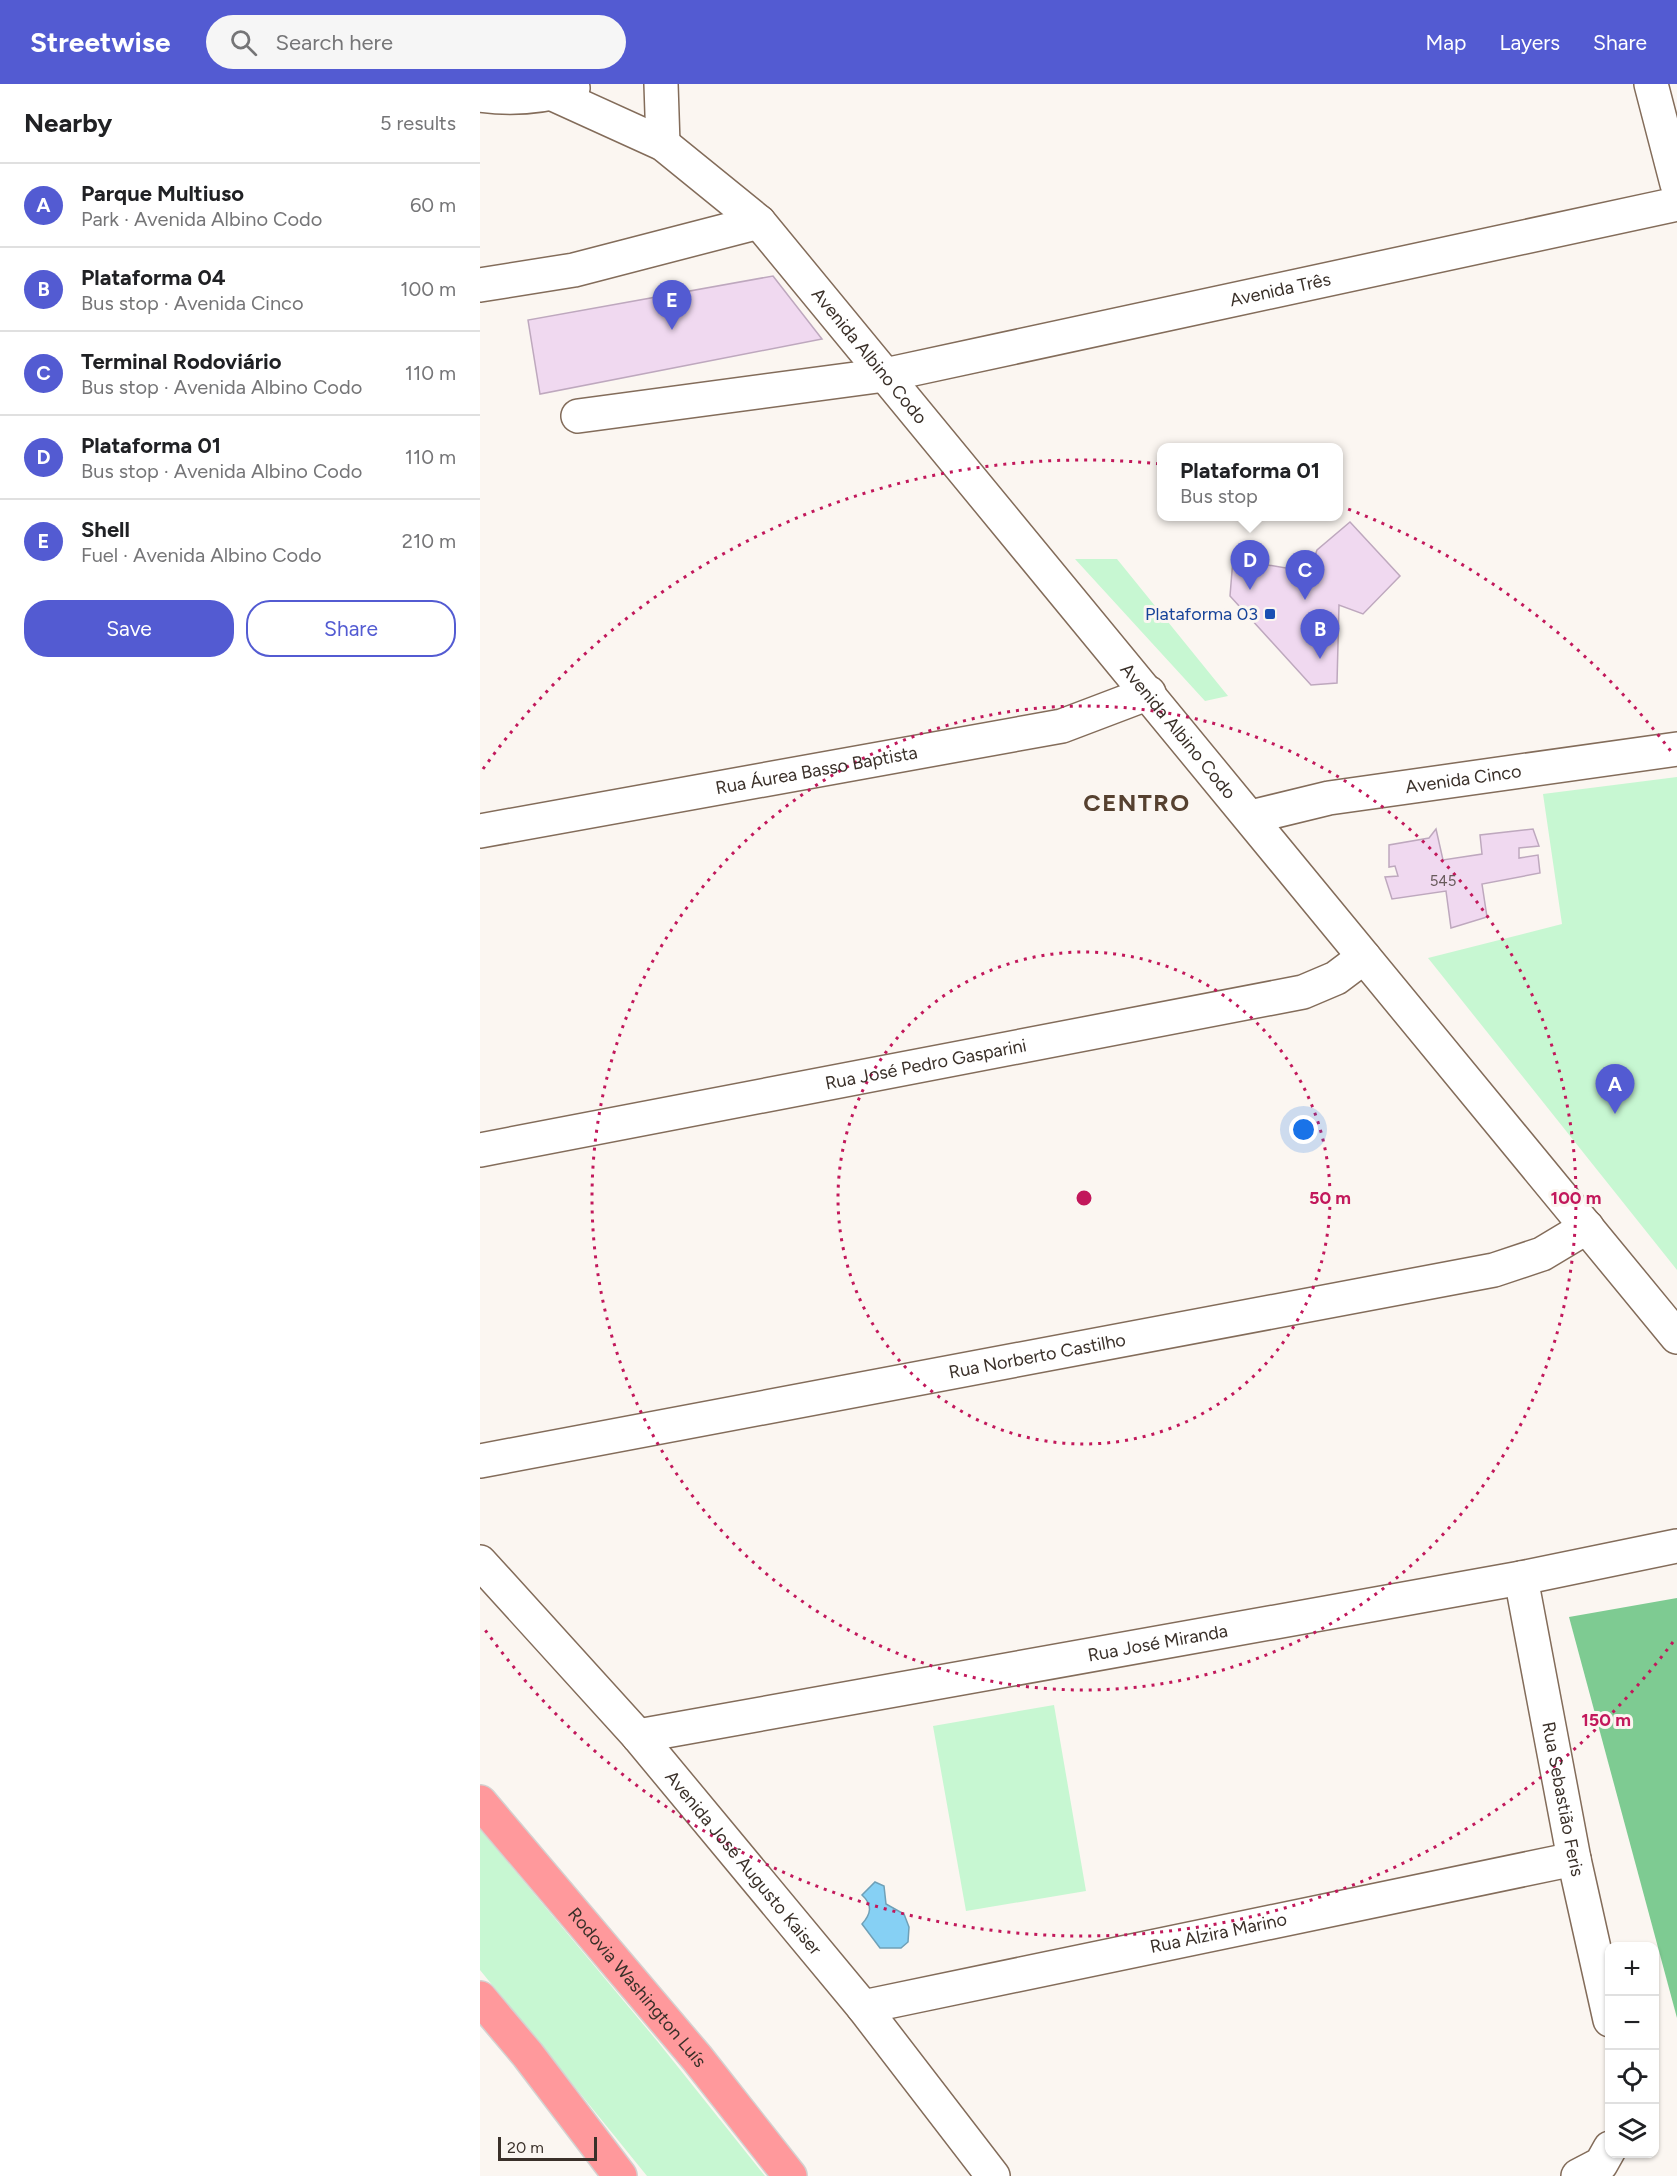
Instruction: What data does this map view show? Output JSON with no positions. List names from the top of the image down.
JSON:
{
  "streets": {
    "highway": ["Rodovia Washington Luís"],
    "street": [
      "Avenida Três",
      "Avenida Albino Codo",
      "Rua Áurea Basso Baptista",
      "Avenida Cinco",
      "Rua José Pedro Gasparini",
      "Rua Norberto Castilho",
      "Rua José Miranda",
      "Rua Sebastião Feris",
      "Avenida José Augusto Kaiser",
      "Rua Alzira Marino"
    ]
  },
  "crossings": [
    ["Avenida Três", "Avenida Albino Codo"],
    ["Avenida Albino Codo", "Rua Áurea Basso Baptista"],
    ["Avenida Albino Codo", "Avenida Cinco"],
    ["Avenida Albino Codo", "Rua José Pedro Gasparini"],
    ["Avenida Albino Codo", "Rua Norberto Castilho"],
    ["Rua José Miranda", "Rua Sebastião Feris"],
    ["Rua José Miranda", "Avenida José Augusto Kaiser"],
    ["Rua Sebastião Feris", "Rua Alzira Marino"],
    ["Avenida José Augusto Kaiser", "Rua Alzira Marino"]
  ],
  "districts": ["CENTRO"],
  "places": {
    "transit": ["Plataforma 03"]
  },
  "house_numbers": ["545"],
  "scale_bar": "20 m",
  "page": {
    "header": "Streetwise",
    "search": "Search here",
    "nav": ["Map", "Layers", "Share"],
    "heading": ["Nearby", "5 results"],
    "list": [
      {
        "mark": "A",
        "name": "Parque Multiuso",
        "note": "Park · Avenida Albino Codo",
        "value": "60 m"
      },
      {
        "mark": "B",
        "name": "Plataforma 04",
        "note": "Bus stop · Avenida Cinco",
        "value": "100 m"
      },
      {
        "mark": "C",
        "name": "Terminal Rodoviário",
        "note": "Bus stop · Avenida Albino Codo",
        "value": "110 m"
      },
      {
        "mark": "D",
        "name": "Plataforma 01",
        "note": "Bus stop · Avenida Albino Codo",
        "value": "110 m"
      },
      {
        "mark": "E",
        "name": "Shell",
        "note": "Fuel · Avenida Albino Codo",
        "value": "210 m"
      }
    ],
    "pins": [
      "E",
      "D",
      "C",
      "B",
      "A"
    ],
    "popup": ["Plataforma 01", "Bus stop"],
    "buttons": ["Save", "Share"],
    "map_buttons": ["+", "−"],
    "scale": "20 m"
  },
  "rings": ["50 m", "100 m", "150 m"]
}
